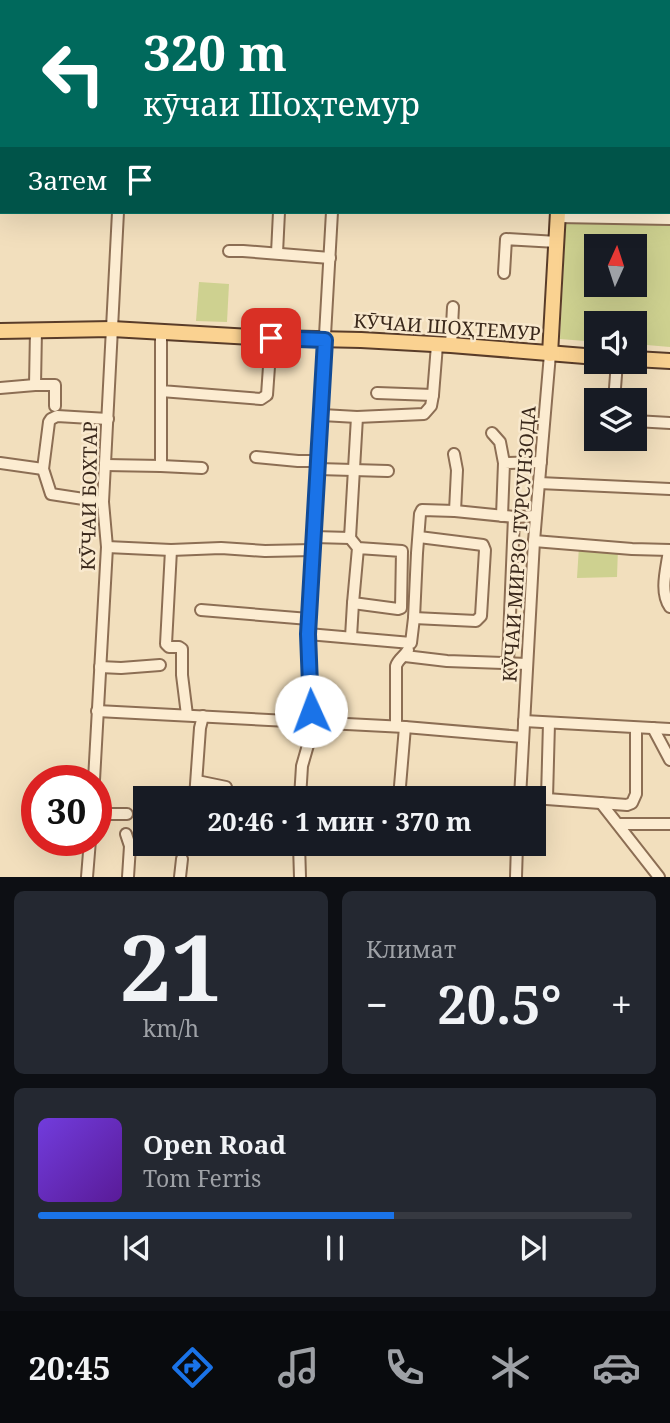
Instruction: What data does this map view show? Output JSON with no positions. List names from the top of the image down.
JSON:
{
  "streets": {
    "main road": ["КӮЧАИ ШОҲТЕМУР"],
    "street": ["КӮЧАИ БОХТАР", "КӮЧАИ МИРЗО ТУРСУНЗОДА"]
  },
  "crossings": [
    ["КӮЧАИ ШОҲТЕМУР", "КӮЧАИ БОХТАР"],
    ["КӮЧАИ ШОҲТЕМУР", "КӮЧАИ МИРЗО ТУРСУНЗОДА"]
  ],
  "north": "top",
  "page": {
    "turn": ["320 m", "кӯчаи Шоҳтемур"],
    "then": "Затем",
    "limit": "30",
    "trip": "20:46 · 1 мин · 370 m",
    "tile": [
      ["21", "km/h"],
      "Климат"
    ],
    "heat": ["−", "20.5°", "+"],
    "song": ["Open Road", "Tom Ferris"],
    "tabs": "20:45"
  }
}
